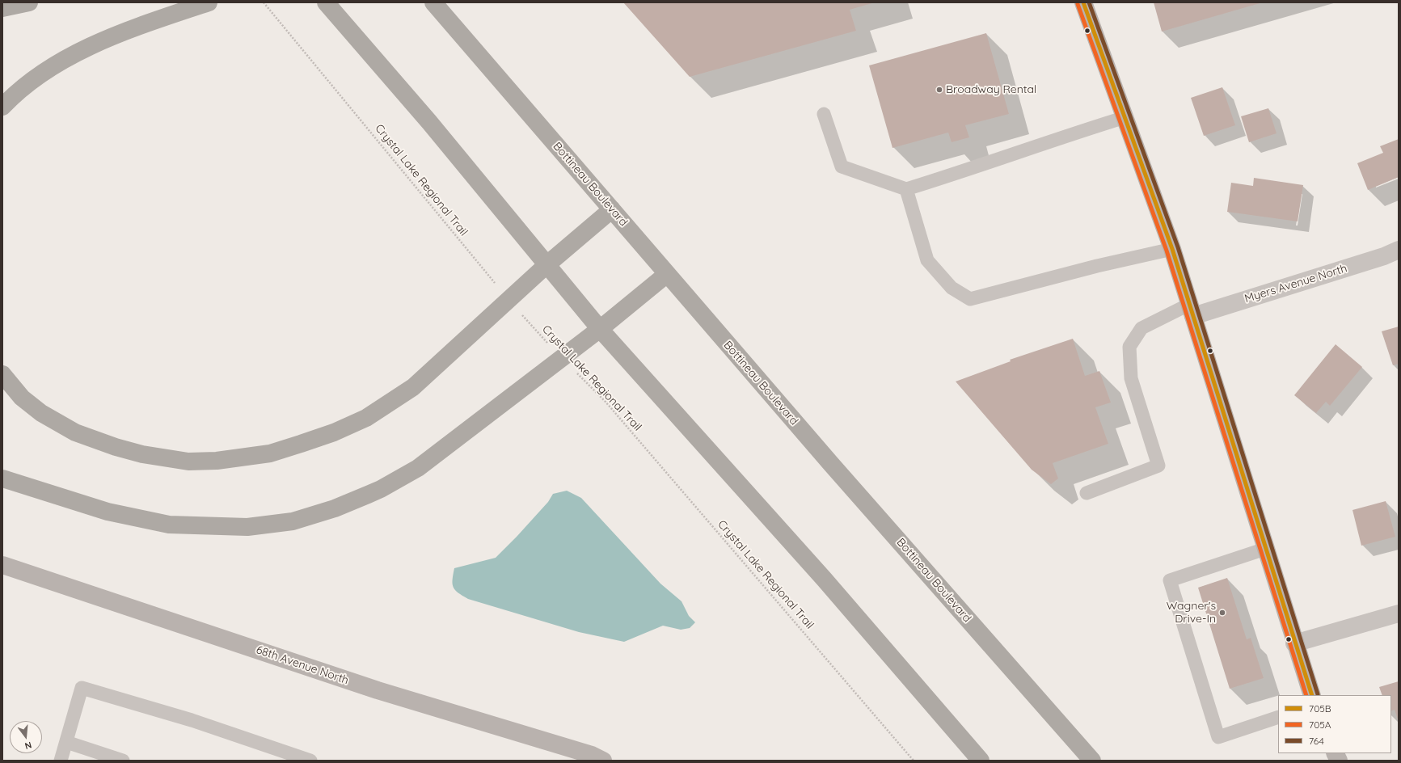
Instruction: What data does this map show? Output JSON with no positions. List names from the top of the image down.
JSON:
{
  "streets": {
    "highway": ["Bottineau Boulevard"],
    "street": ["Myers Avenue North", "68th Avenue North"],
    "path": ["Crystal Lake Regional Trail"]
  },
  "places": ["Broadway Rental", "Wagner's Drive-In"],
  "lines": ["transit line 705B", "transit line 764", "transit line 705A"],
  "legend": ["705B", "705A", "764"],
  "north": "bottom"
}
